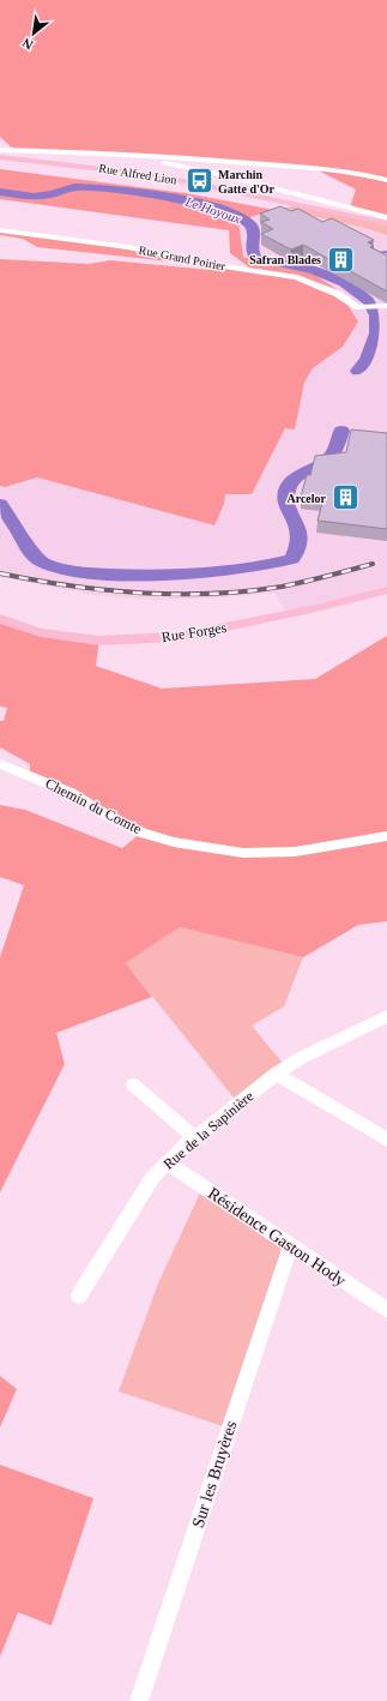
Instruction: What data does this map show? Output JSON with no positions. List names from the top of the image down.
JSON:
{
  "streets": {
    "main road": ["Rue Alfred Lion", "Rue Forges"],
    "street": [
      "Rue Grand Poirier",
      "Chemin du Comte",
      "Rue de la Sapinière",
      "Résidence Gaston Hody",
      "Sur les Bruyères"
    ]
  },
  "crossings": [
    ["Rue de la Sapinière", "Résidence Gaston Hody"],
    ["Résidence Gaston Hody", "Sur les Bruyères"]
  ],
  "water": ["Le Hoyoux"],
  "places": {
    "bus stop": ["Marchin Gatte d'Or"],
    "building": ["Safran Blades", "Arcelor"]
  },
  "north": "bottom left"
}
